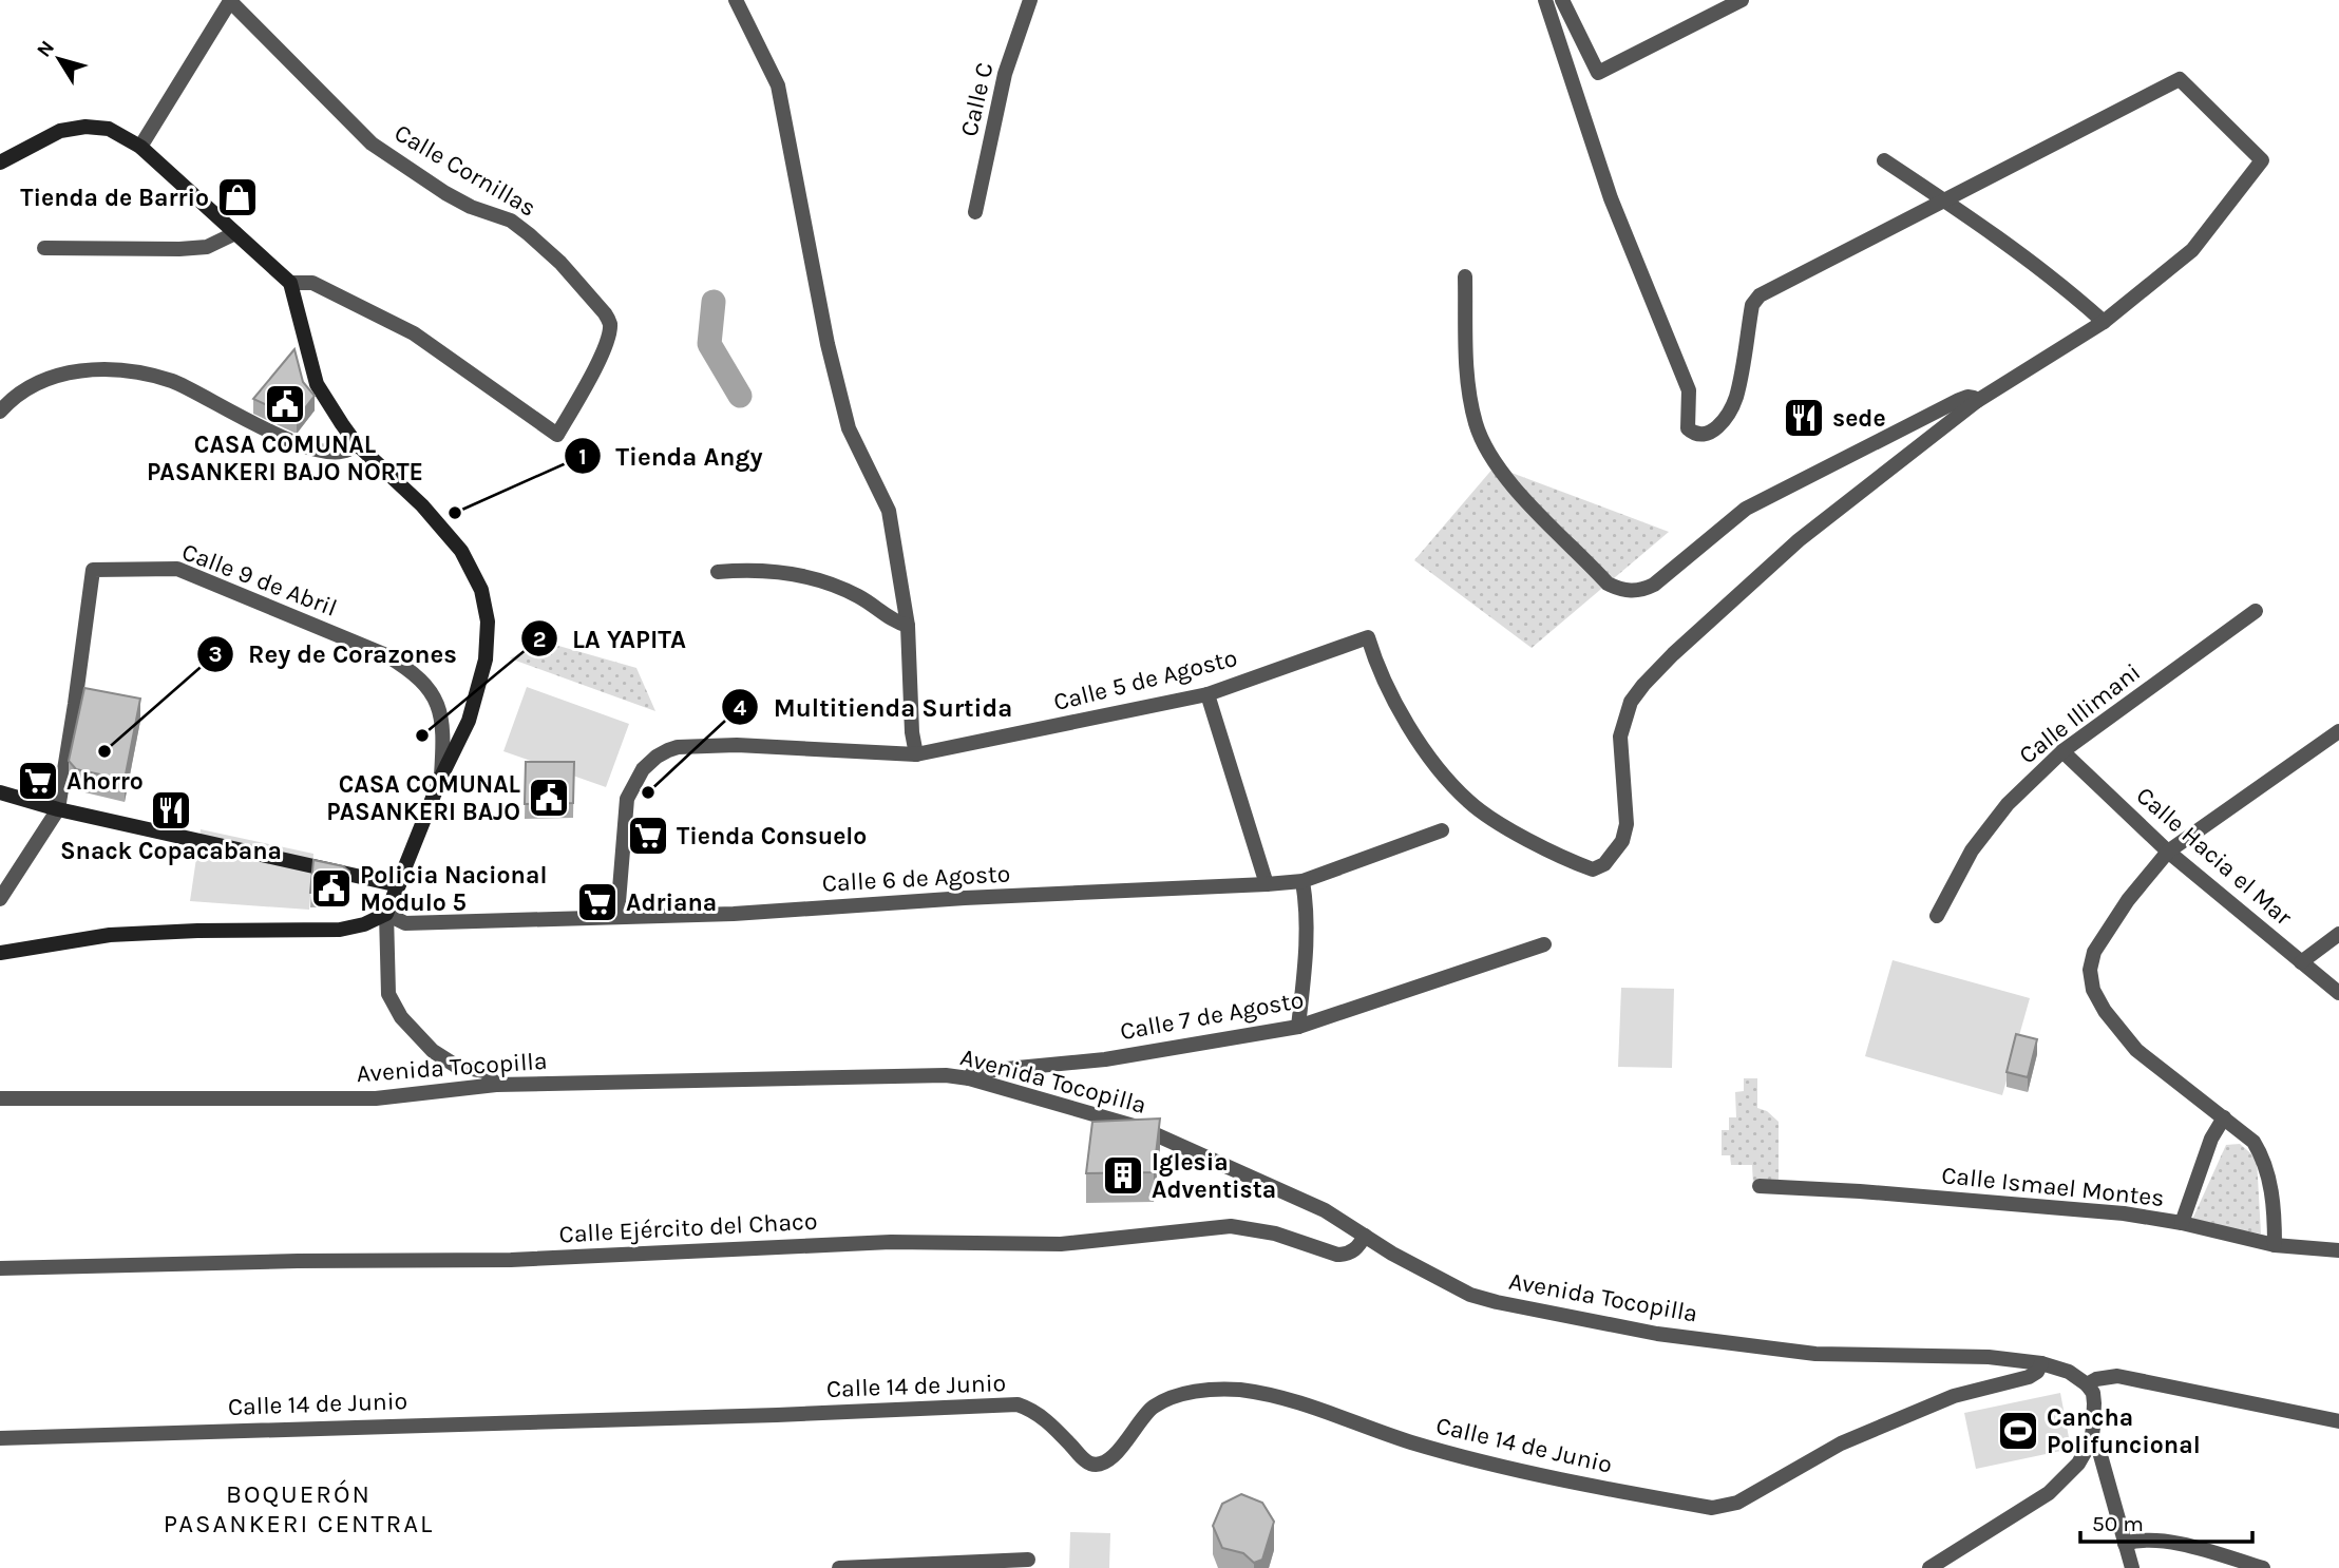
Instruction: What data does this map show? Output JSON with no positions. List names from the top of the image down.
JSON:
{
  "streets": {
    "street": [
      "Calle C",
      "Calle Cornillas",
      "Calle 9 de Abril",
      "Calle 5 de Agosto",
      "Calle Illimani",
      "Calle Hacia el Mar",
      "Calle 6 de Agosto",
      "Calle 7 de Agosto",
      "Avenida Tocopilla",
      "Calle Ismael Montes",
      "Calle Ejército del Chaco",
      "Calle 14 de Junio"
    ]
  },
  "crossings": [
    ["Calle 5 de Agosto", "Calle 6 de Agosto"],
    ["Calle Illimani", "Calle Hacia el Mar"],
    ["Calle 7 de Agosto", "Avenida Tocopilla"],
    ["Avenida Tocopilla", "Calle Ejército del Chaco"],
    ["Avenida Tocopilla", "Calle 14 de Junio"]
  ],
  "districts": ["BOQUERÓN PASANKERI CENTRAL"],
  "places": {
    "shop": ["Tienda de Barrio"],
    "public building": ["CASA COMUNAL PASANKERI BAJO NORTE", "CASA COMUNAL PASANKERI BAJO", "Policia Nacional Modulo 5"],
    "restaurant": ["sede", "Snack Copacabana"],
    "other": [
      "Tienda Angy",
      "LA YAPITA",
      "Rey de Corazones",
      "Multitienda Surtida"
    ],
    "supermarket": ["Ahorro", "Tienda Consuelo", "Adriana"],
    "building": ["Iglesia Adventista"],
    "sports": ["Cancha Polifuncional"]
  },
  "scale_bar": "50 m",
  "north": "top left"
}
